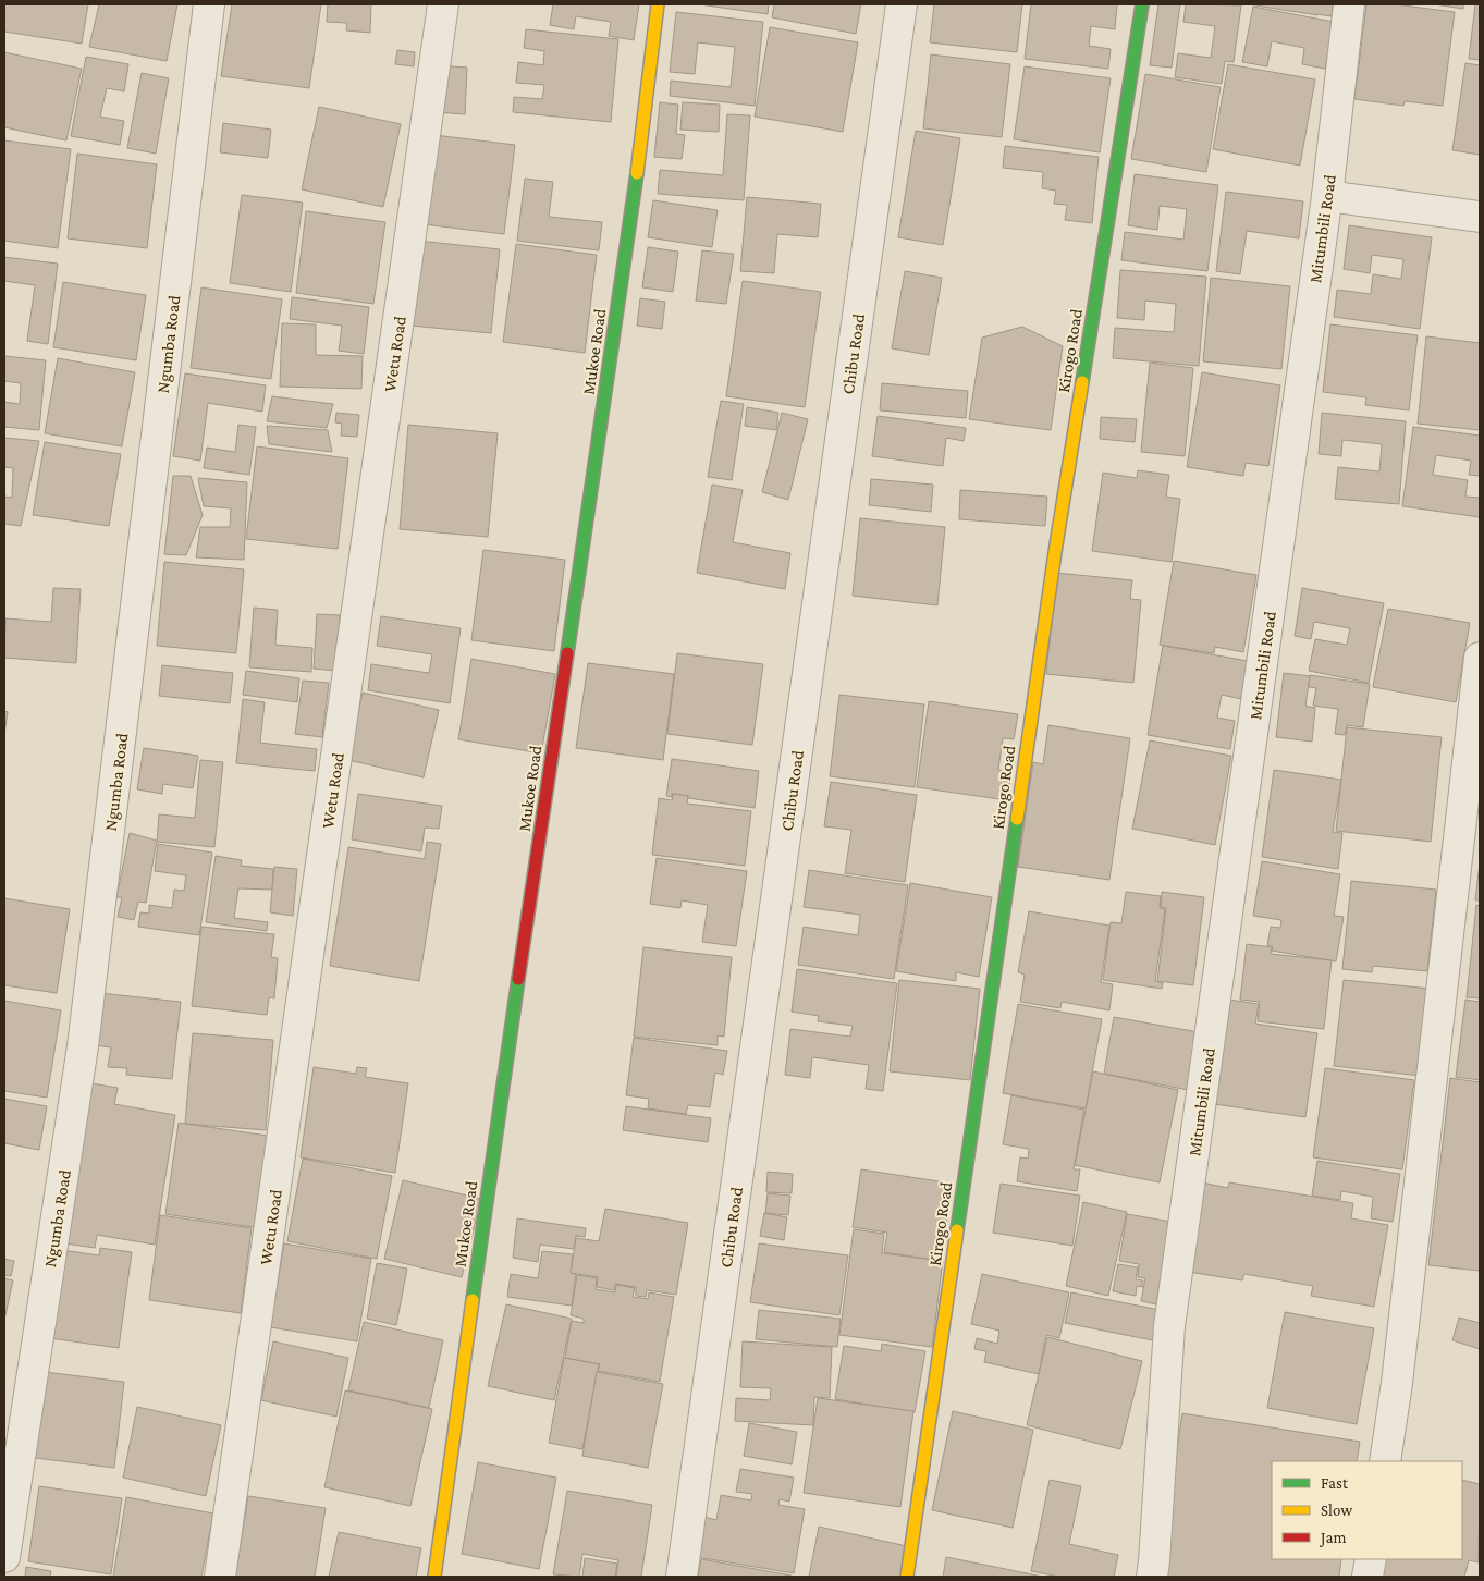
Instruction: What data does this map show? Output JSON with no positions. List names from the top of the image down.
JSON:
{
  "streets": {
    "street": [
      "Mitumbili Road",
      "Ngumba Road",
      "Kirogo Road",
      "Mukoe Road",
      "Wetu Road",
      "Chibu Road"
    ]
  },
  "legend": ["Fast", "Slow", "Jam"]
}
